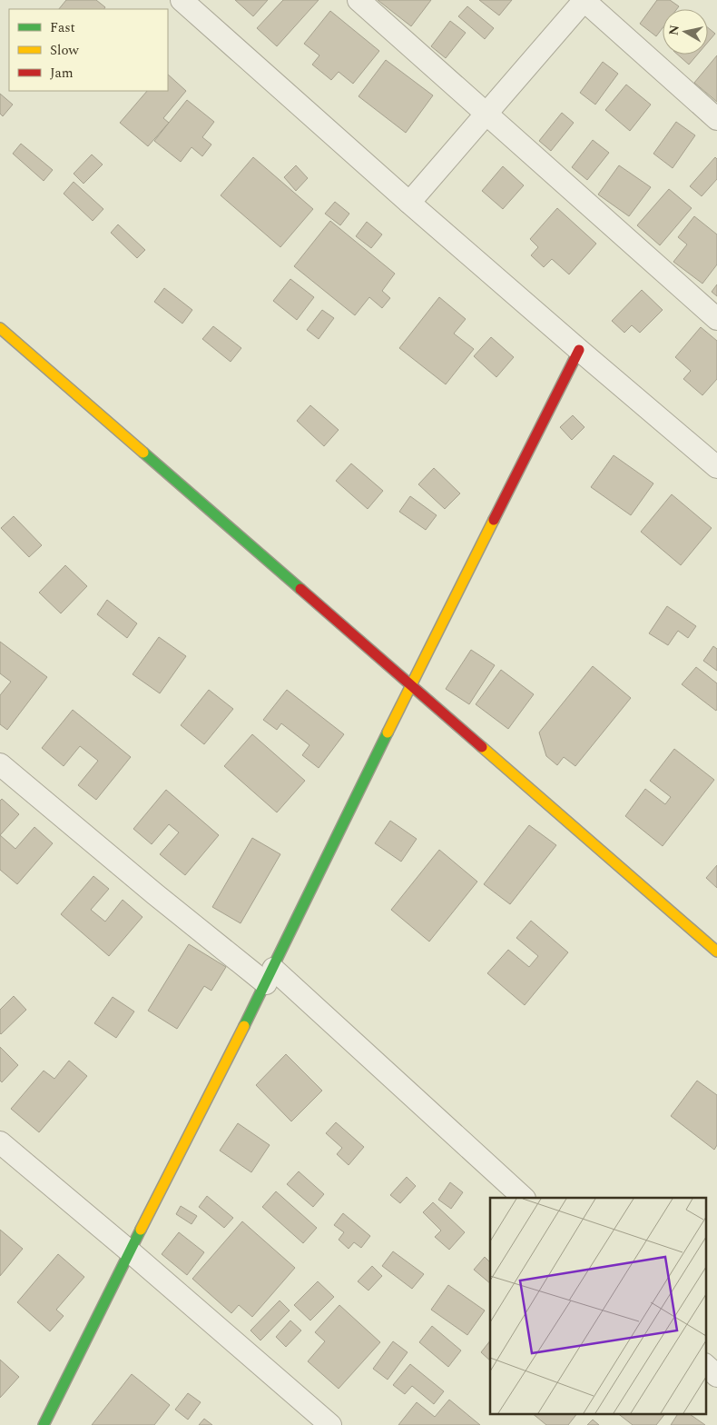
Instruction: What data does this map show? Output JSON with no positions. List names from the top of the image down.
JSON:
{
  "legend": ["Fast", "Slow", "Jam"],
  "north": "left"
}
